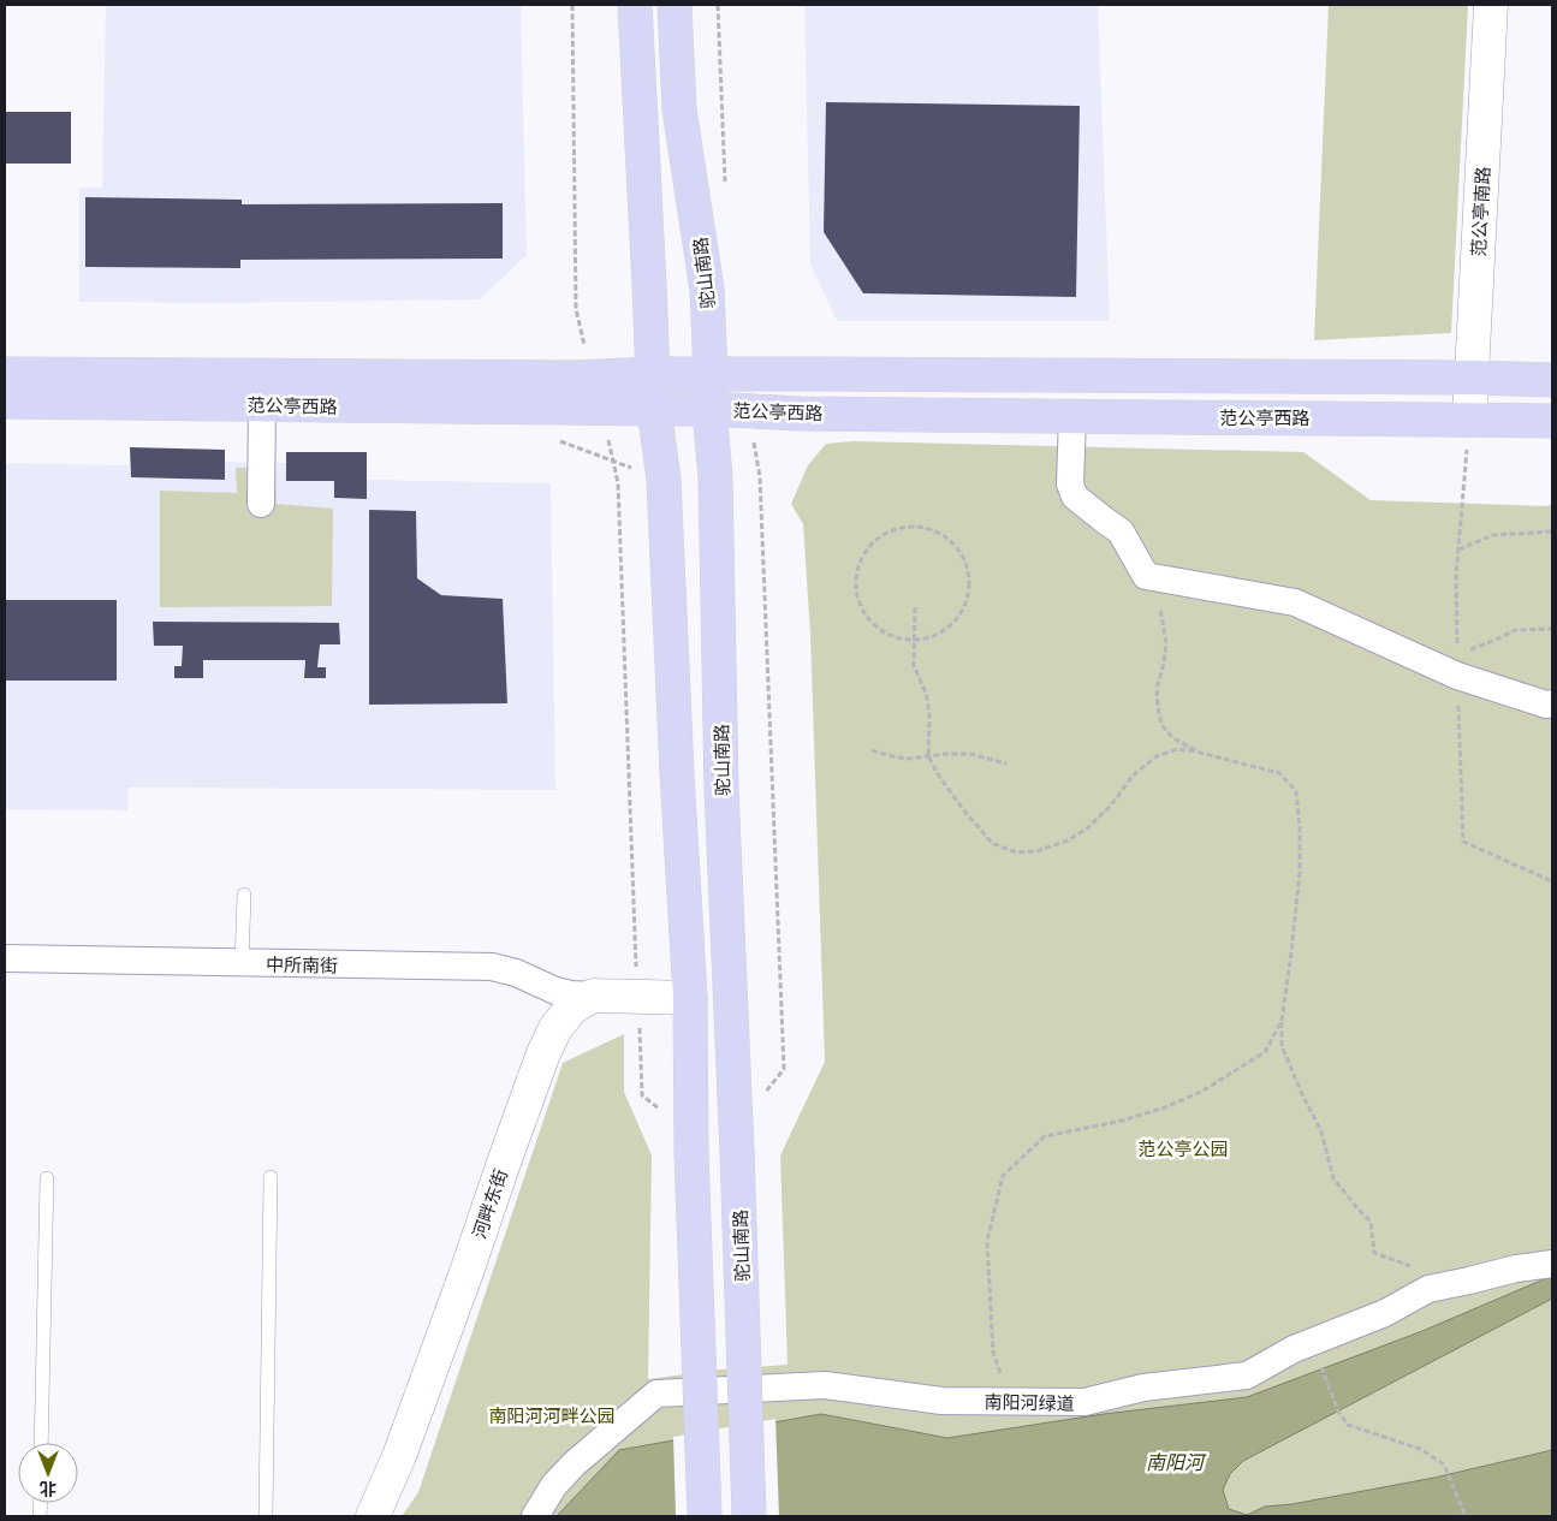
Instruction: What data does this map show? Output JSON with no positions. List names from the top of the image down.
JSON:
{
  "streets": {
    "main road": ["驼山南路", "范公亭西路"],
    "street": [
      "范公亭南路",
      "中所南街",
      "河畔东街",
      "南阳河绿道"
    ]
  },
  "crossings": [
    ["范公亭南路", "范公亭西路"],
    ["驼山南路", "范公亭西路"],
    ["中所南街", "河畔东街"]
  ],
  "water": ["南阳河"],
  "parks": ["范公亭公园", "南阳河河畔公园"],
  "north": "bottom"
}
